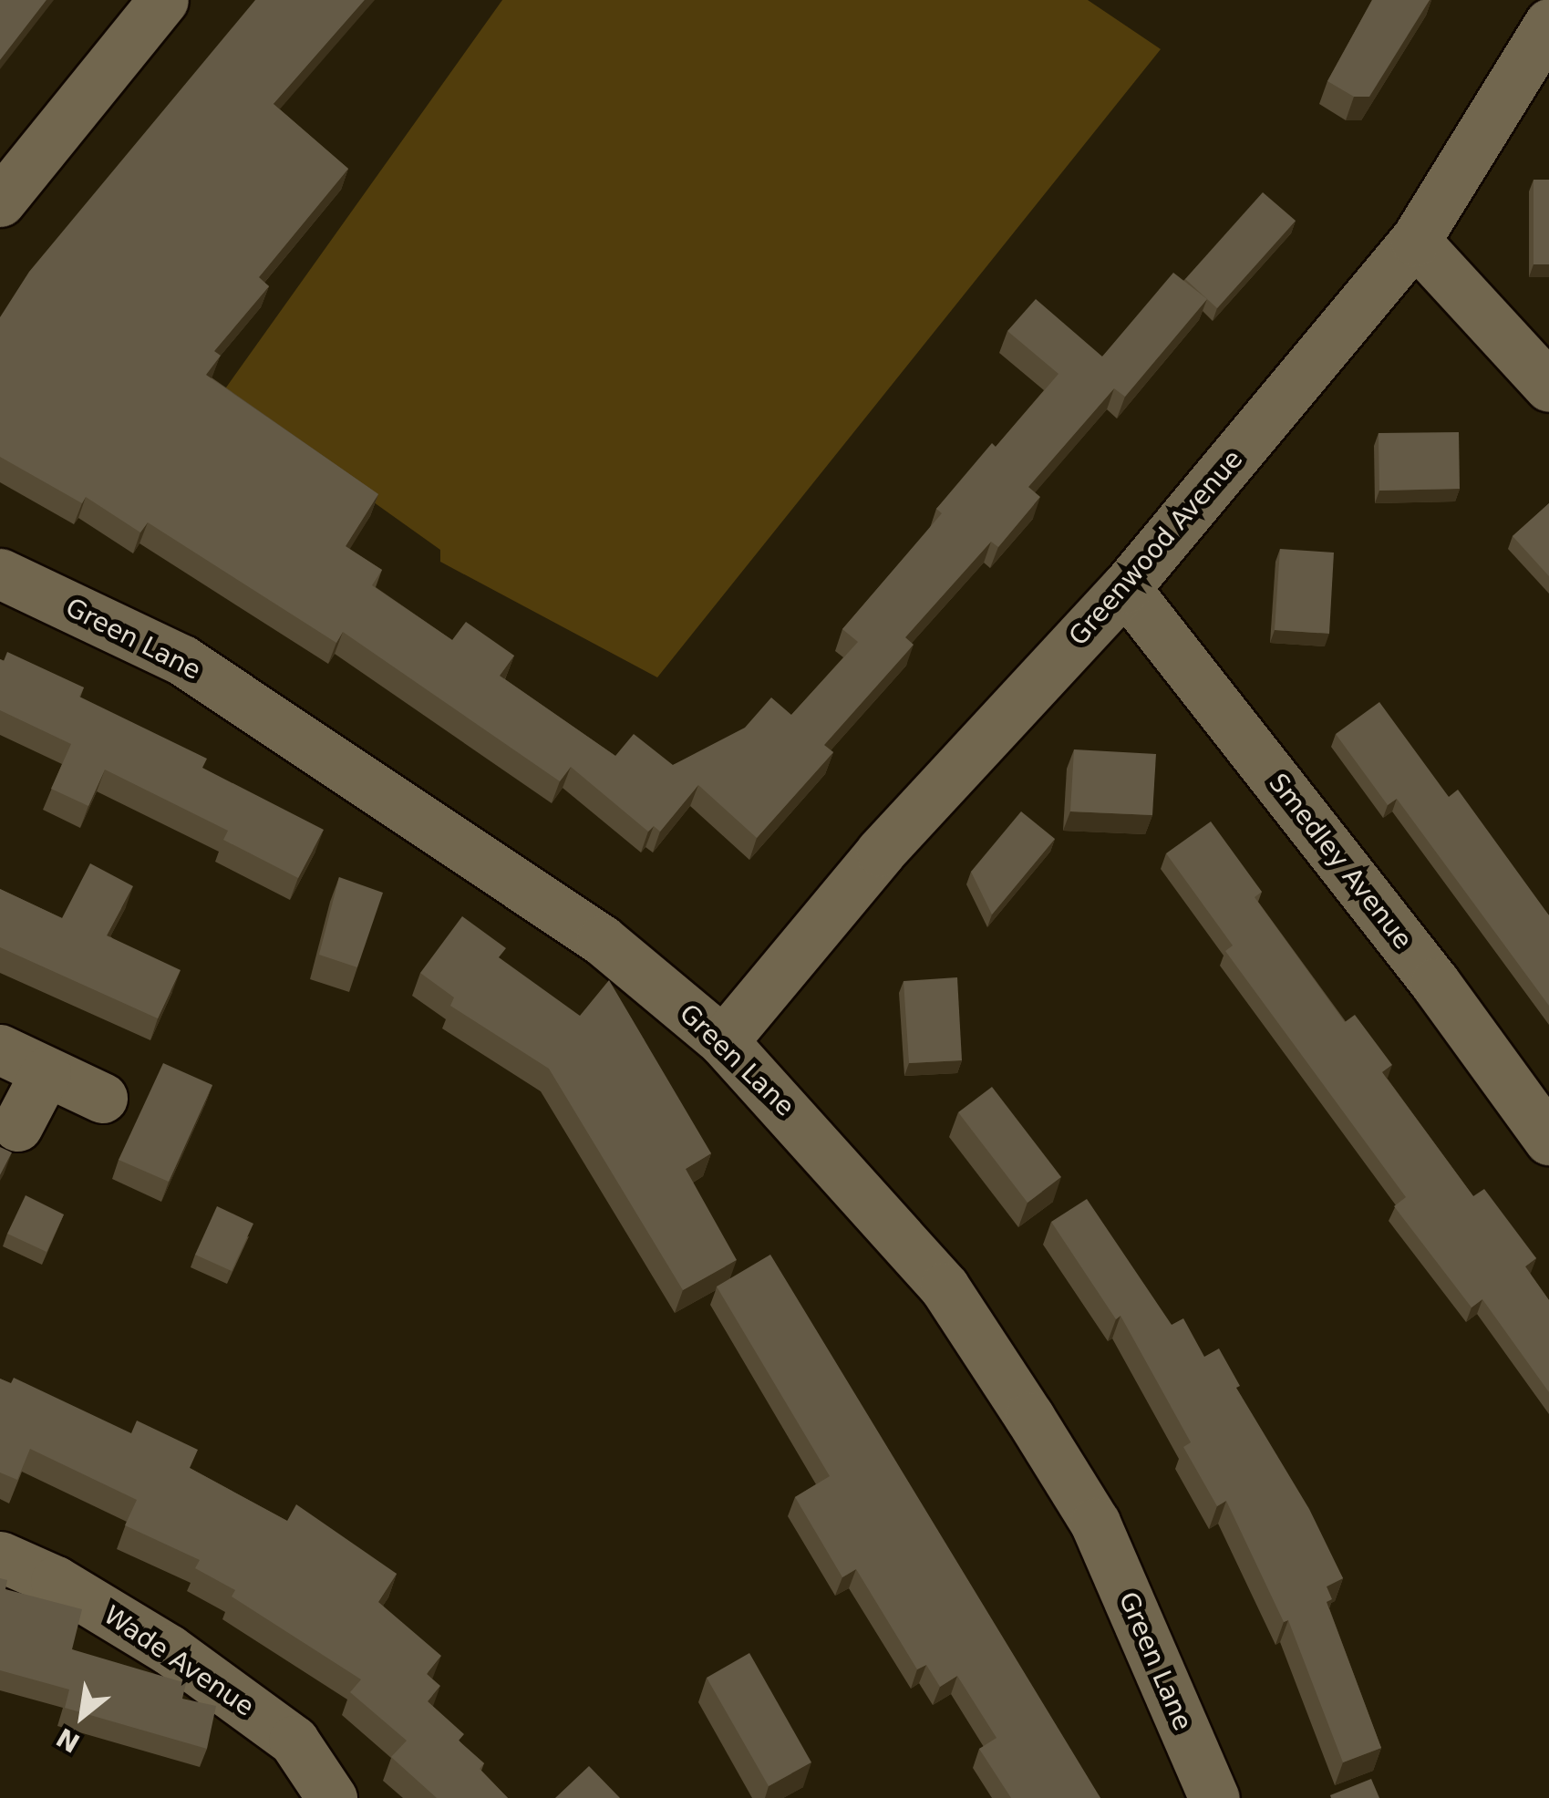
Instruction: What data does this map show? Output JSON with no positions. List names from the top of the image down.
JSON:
{
  "streets": {
    "street": [
      "Greenwood Avenue",
      "Green Lane",
      "Smedley Avenue",
      "Wade Avenue"
    ]
  },
  "crossings": [
    ["Greenwood Avenue", "Green Lane"],
    ["Greenwood Avenue", "Smedley Avenue"]
  ],
  "north": "bottom left"
}
